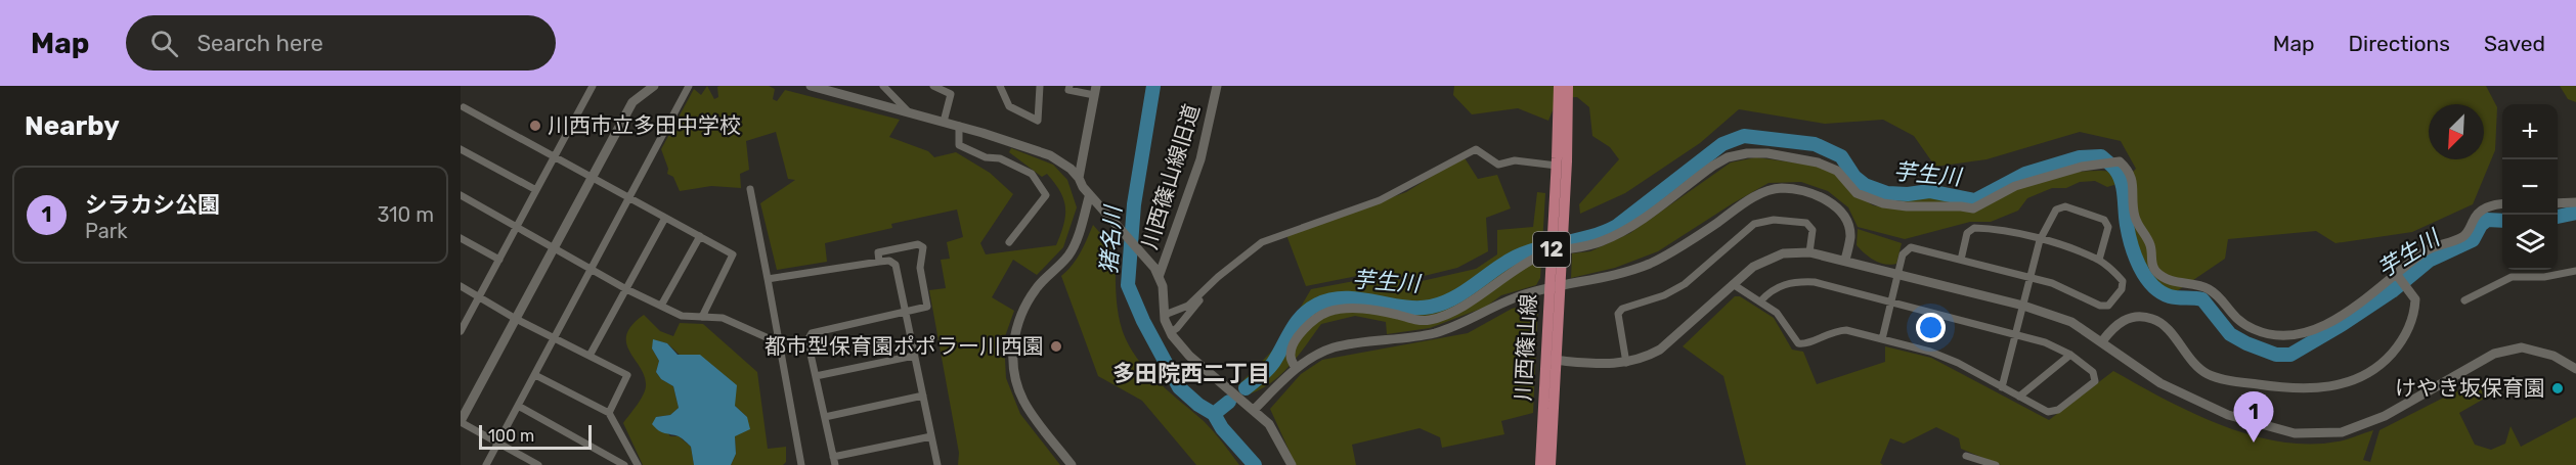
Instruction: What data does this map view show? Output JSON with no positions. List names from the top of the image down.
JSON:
{
  "streets": {
    "main road": ["12", "川西篠山線"],
    "street": ["川西篠山線旧道"]
  },
  "districts": ["多田院西二丁目"],
  "water": ["芋生川", "猪名川"],
  "places": ["川西市立多田中学校", "都市型保育園ポポラー川西園", "けやき坂保育園"],
  "scale_bar": "100 m",
  "north": "bottom left",
  "page": {
    "header": "Map",
    "search": "Search here",
    "nav": ["Map", "Directions", "Saved"],
    "heading": "Nearby",
    "map_buttons": ["+", "−"],
    "list": [
      {
        "mark": "1",
        "name": "シラカシ公園",
        "note": "Park",
        "value": "310 m"
      }
    ],
    "pins": "1",
    "scale": "100 m"
  }
}
